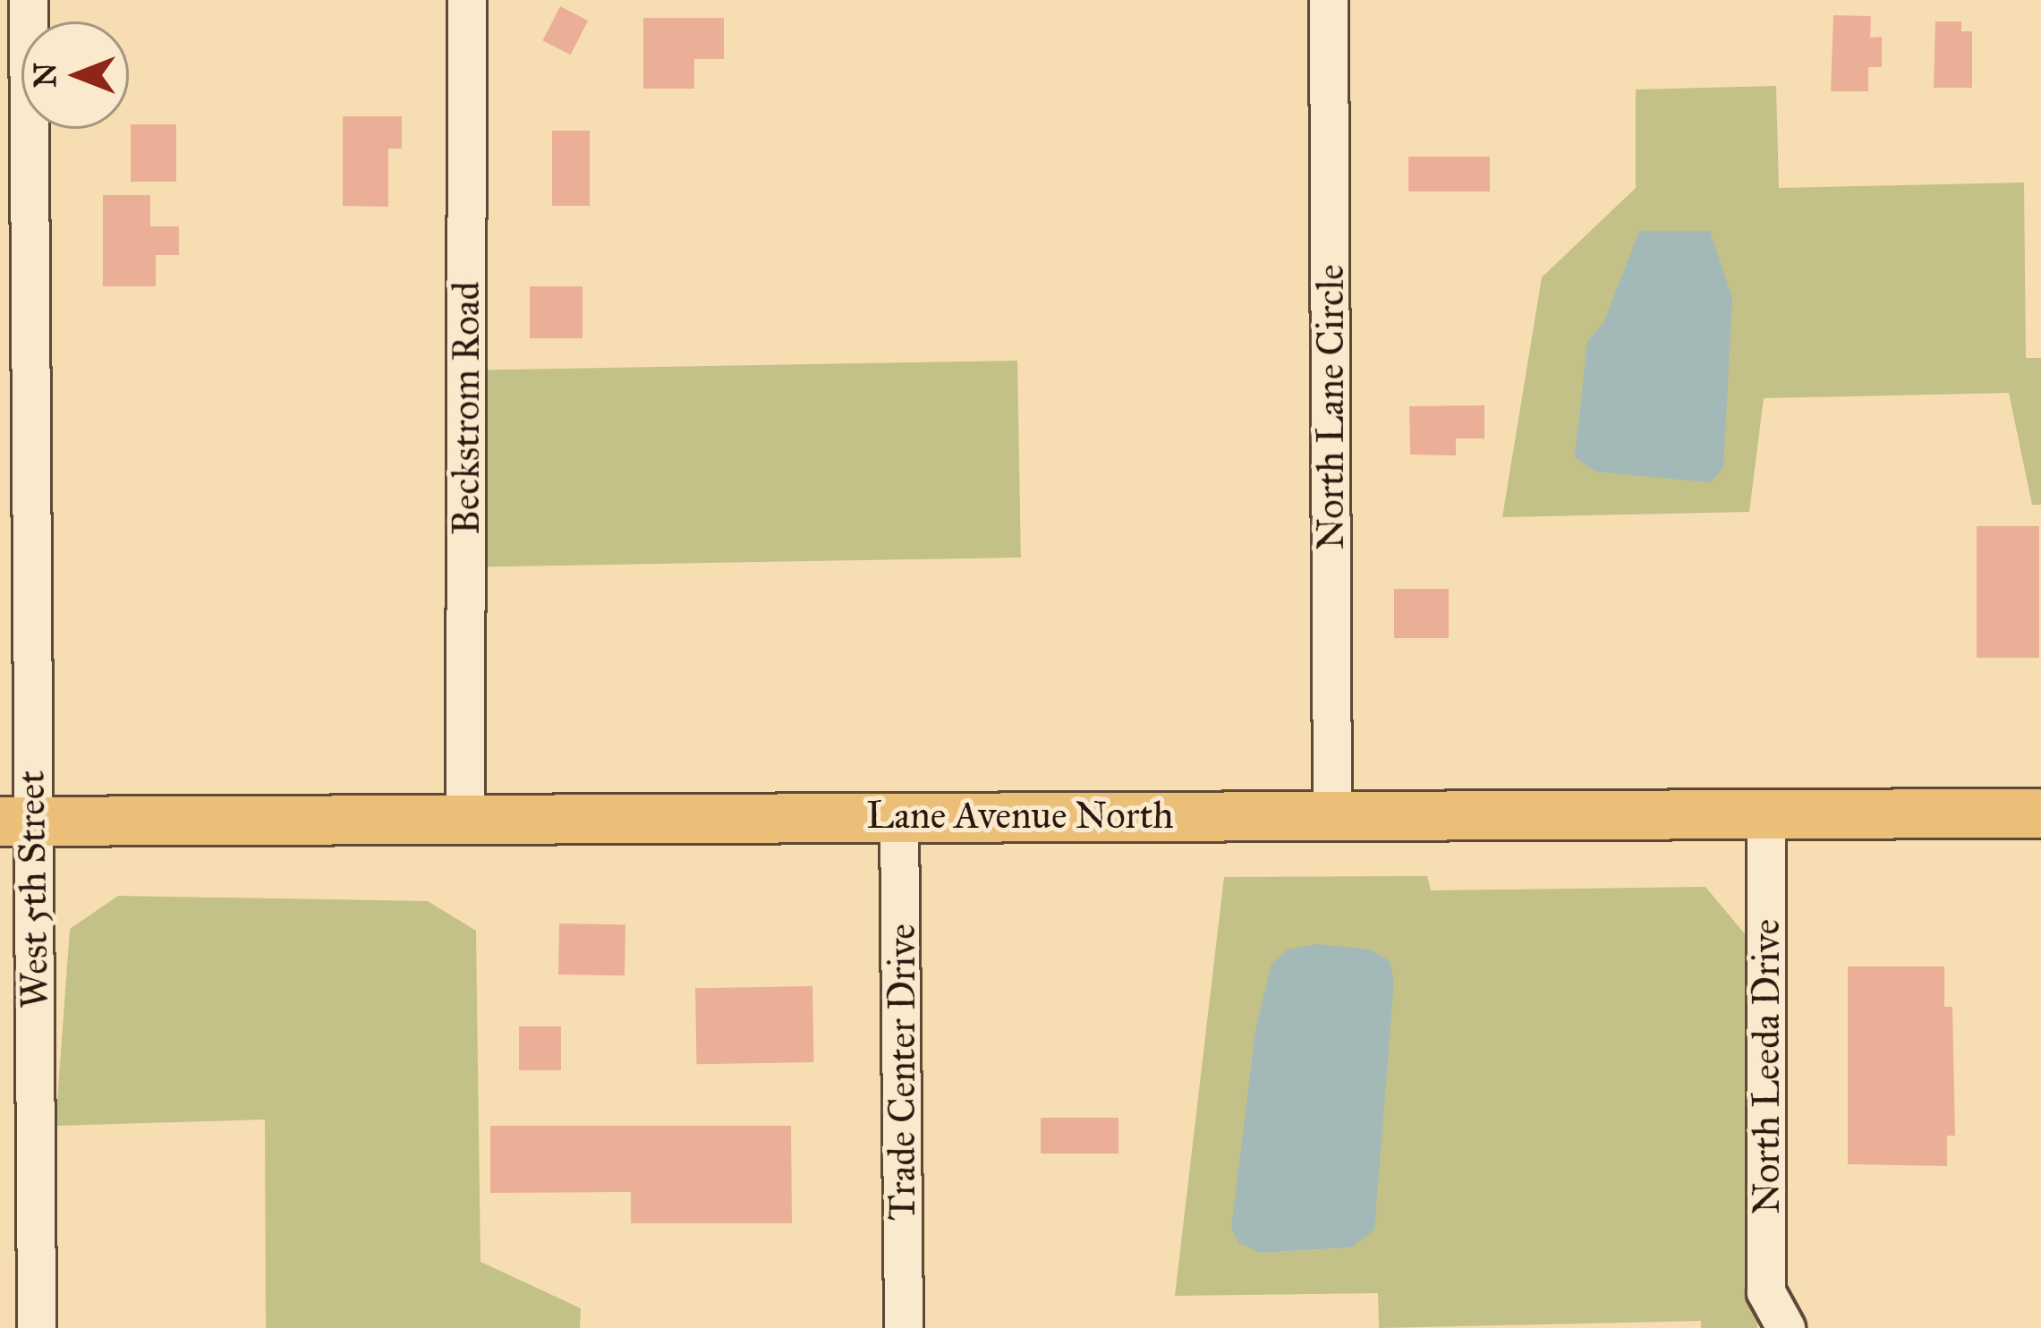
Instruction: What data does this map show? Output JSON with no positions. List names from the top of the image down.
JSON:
{
  "streets": {
    "main road": ["Lane Avenue North"],
    "street": [
      "North Lane Circle",
      "Beckstrom Road",
      "West 5th Street",
      "North Leeda Drive",
      "Trade Center Drive"
    ]
  },
  "crossings": [
    ["North Lane Circle", "Lane Avenue North"],
    ["Beckstrom Road", "Lane Avenue North"],
    ["Lane Avenue North", "West 5th Street"],
    ["Lane Avenue North", "North Leeda Drive"],
    ["Lane Avenue North", "Trade Center Drive"]
  ],
  "north": "left"
}
